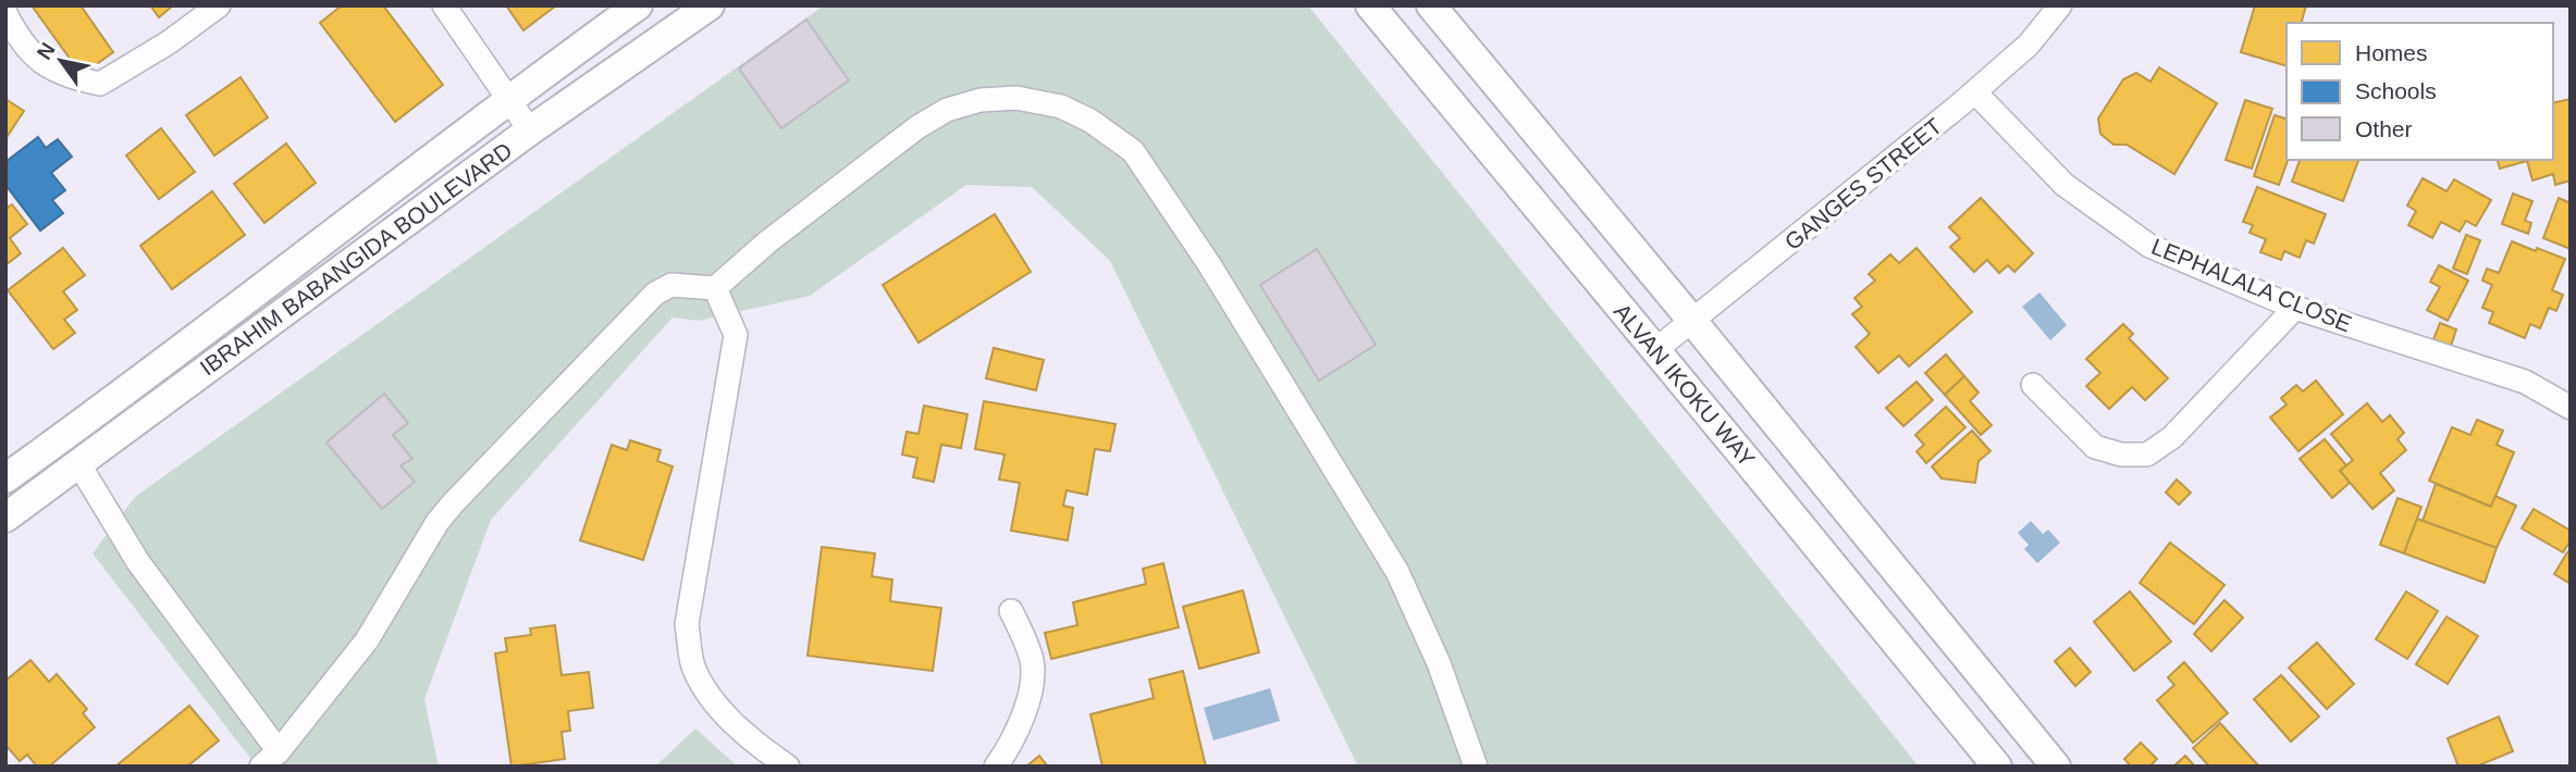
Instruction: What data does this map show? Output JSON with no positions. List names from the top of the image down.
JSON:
{
  "streets": {
    "street": [
      "GANGES STREET",
      "IBRAHIM BABANGIDA BOULEVARD",
      "LEPHALALA CLOSE",
      "ALVAN IKOKU WAY"
    ]
  },
  "crossings": [
    ["GANGES STREET", "LEPHALALA CLOSE"],
    ["GANGES STREET", "ALVAN IKOKU WAY"]
  ],
  "legend": ["Homes", "Schools", "Other"],
  "north": "top left"
}
